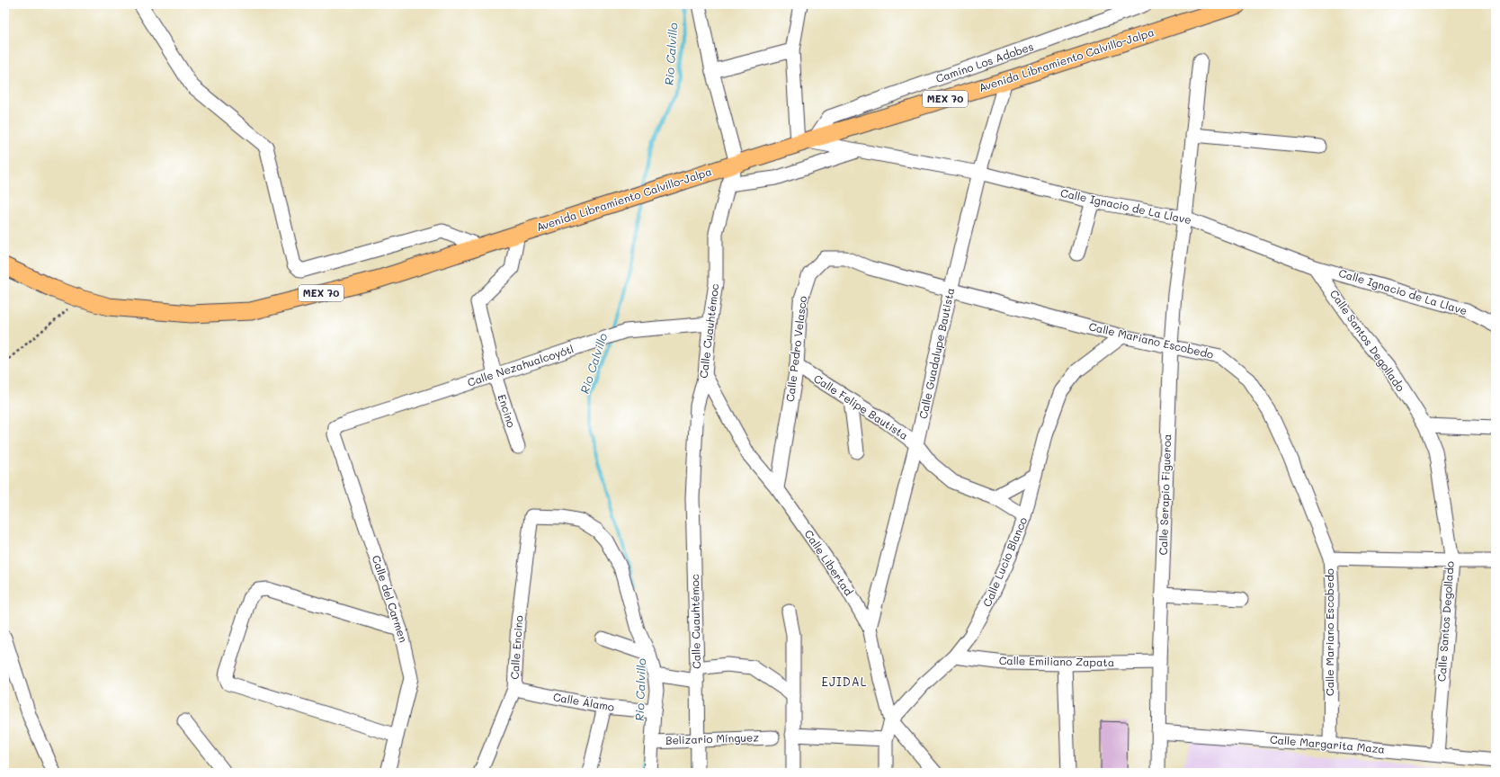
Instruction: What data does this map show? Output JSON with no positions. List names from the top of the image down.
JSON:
{
  "streets": {
    "main road": ["Avenida Libramiento Calvillo-Jalpa", "MEX 70"],
    "street": [
      "Camino Los Adobes",
      "Calle Ignacio de La Llave",
      "Calle Cuauhtémoc",
      "Calle Mariano Escobedo",
      "Calle Santos Degollado",
      "Calle Pedro Velasco",
      "Calle Guadalupe Bautista",
      "Calle Nezahualcoyótl",
      "Calle Felipe Bautista",
      "Encino",
      "Calle Serapio Figueroa",
      "Calle Lucio Blanco",
      "Calle Libertad",
      "Calle del Carmen",
      "Calle Encino",
      "Calle Emiliano Zapata",
      "Calle Álamo",
      "Belizario Mínguez",
      "Calle Margarita Maza"
    ]
  },
  "crossings": [
    ["Avenida Libramiento Calvillo-Jalpa", "Camino Los Adobes"],
    ["Avenida Libramiento Calvillo-Jalpa", "Calle Ignacio de La Llave"],
    ["Avenida Libramiento Calvillo-Jalpa", "Calle Cuauhtémoc"],
    ["Avenida Libramiento Calvillo-Jalpa", "Calle Guadalupe Bautista"],
    ["Avenida Libramiento Calvillo-Jalpa", "Encino"],
    ["Camino Los Adobes", "Calle Ignacio de La Llave"],
    ["Calle Ignacio de La Llave", "Calle Santos Degollado"],
    ["Calle Ignacio de La Llave", "Calle Guadalupe Bautista"],
    ["Calle Ignacio de La Llave", "Calle Serapio Figueroa"],
    ["Calle Cuauhtémoc", "Calle Nezahualcoyótl"],
    ["Calle Cuauhtémoc", "Calle Libertad"],
    ["Calle Cuauhtémoc", "Belizario Mínguez"],
    ["Calle Mariano Escobedo", "Calle Pedro Velasco"],
    ["Calle Mariano Escobedo", "Calle Guadalupe Bautista"],
    ["Calle Mariano Escobedo", "Calle Serapio Figueroa"],
    ["Calle Mariano Escobedo", "Calle Lucio Blanco"],
    ["Calle Mariano Escobedo", "Calle Margarita Maza"],
    ["Calle Santos Degollado", "Calle Margarita Maza"],
    ["Calle Pedro Velasco", "Calle Felipe Bautista"],
    ["Calle Pedro Velasco", "Calle Libertad"],
    ["Calle Guadalupe Bautista", "Calle Felipe Bautista"],
    ["Calle Guadalupe Bautista", "Calle Libertad"],
    ["Calle Nezahualcoyótl", "Encino"],
    ["Calle Nezahualcoyótl", "Calle del Carmen"],
    ["Calle Felipe Bautista", "Calle Lucio Blanco"],
    ["Calle Serapio Figueroa", "Calle Emiliano Zapata"],
    ["Calle Serapio Figueroa", "Calle Margarita Maza"],
    ["Calle Lucio Blanco", "Calle Libertad"],
    ["Calle Lucio Blanco", "Calle Emiliano Zapata"],
    ["Calle Encino", "Calle Álamo"]
  ],
  "districts": ["EJIDAL"],
  "water": ["Rio Calvillo"]
}
